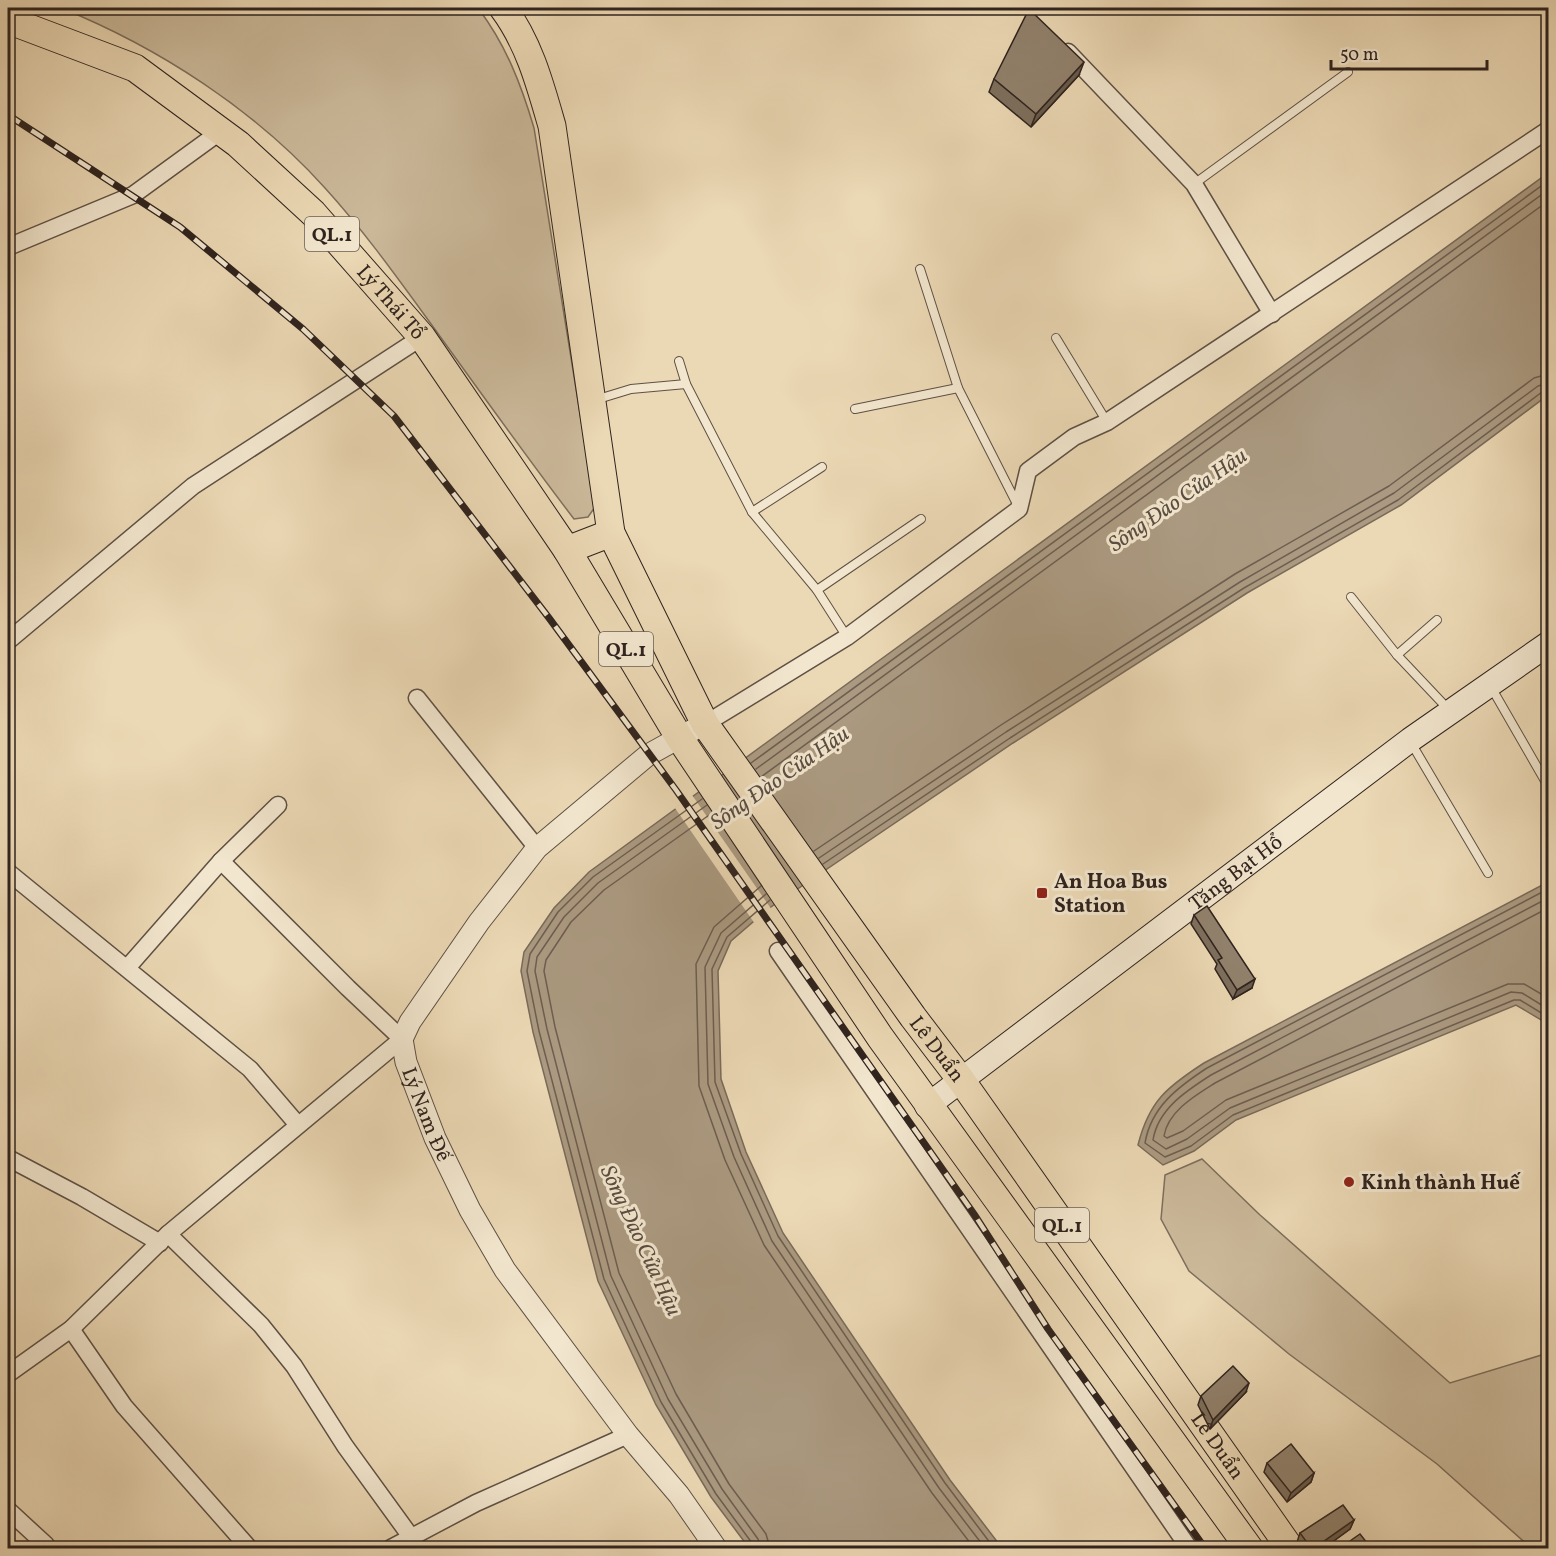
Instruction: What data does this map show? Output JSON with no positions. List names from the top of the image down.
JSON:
{
  "streets": {
    "main road": [
      "QL.1",
      "Lý Thái Tổ",
      "Tăng Bạt Hổ",
      "Lê Duẩn"
    ],
    "street": ["Lý Nam Đế"]
  },
  "crossings": [
    ["QL.1", "Lê Duẩn"],
    ["Lý Thái Tổ", "Lê Duẩn"],
    ["Tăng Bạt Hổ", "Lê Duẩn"],
    ["Lê Duẩn", "Lý Nam Đế"]
  ],
  "water": ["Sông Đào Cửa Hậu"],
  "places": {
    "transit": ["An Hoa Bus Station"],
    "other": ["Kinh thành Huế"]
  },
  "scale_bar": "50 m"
}
